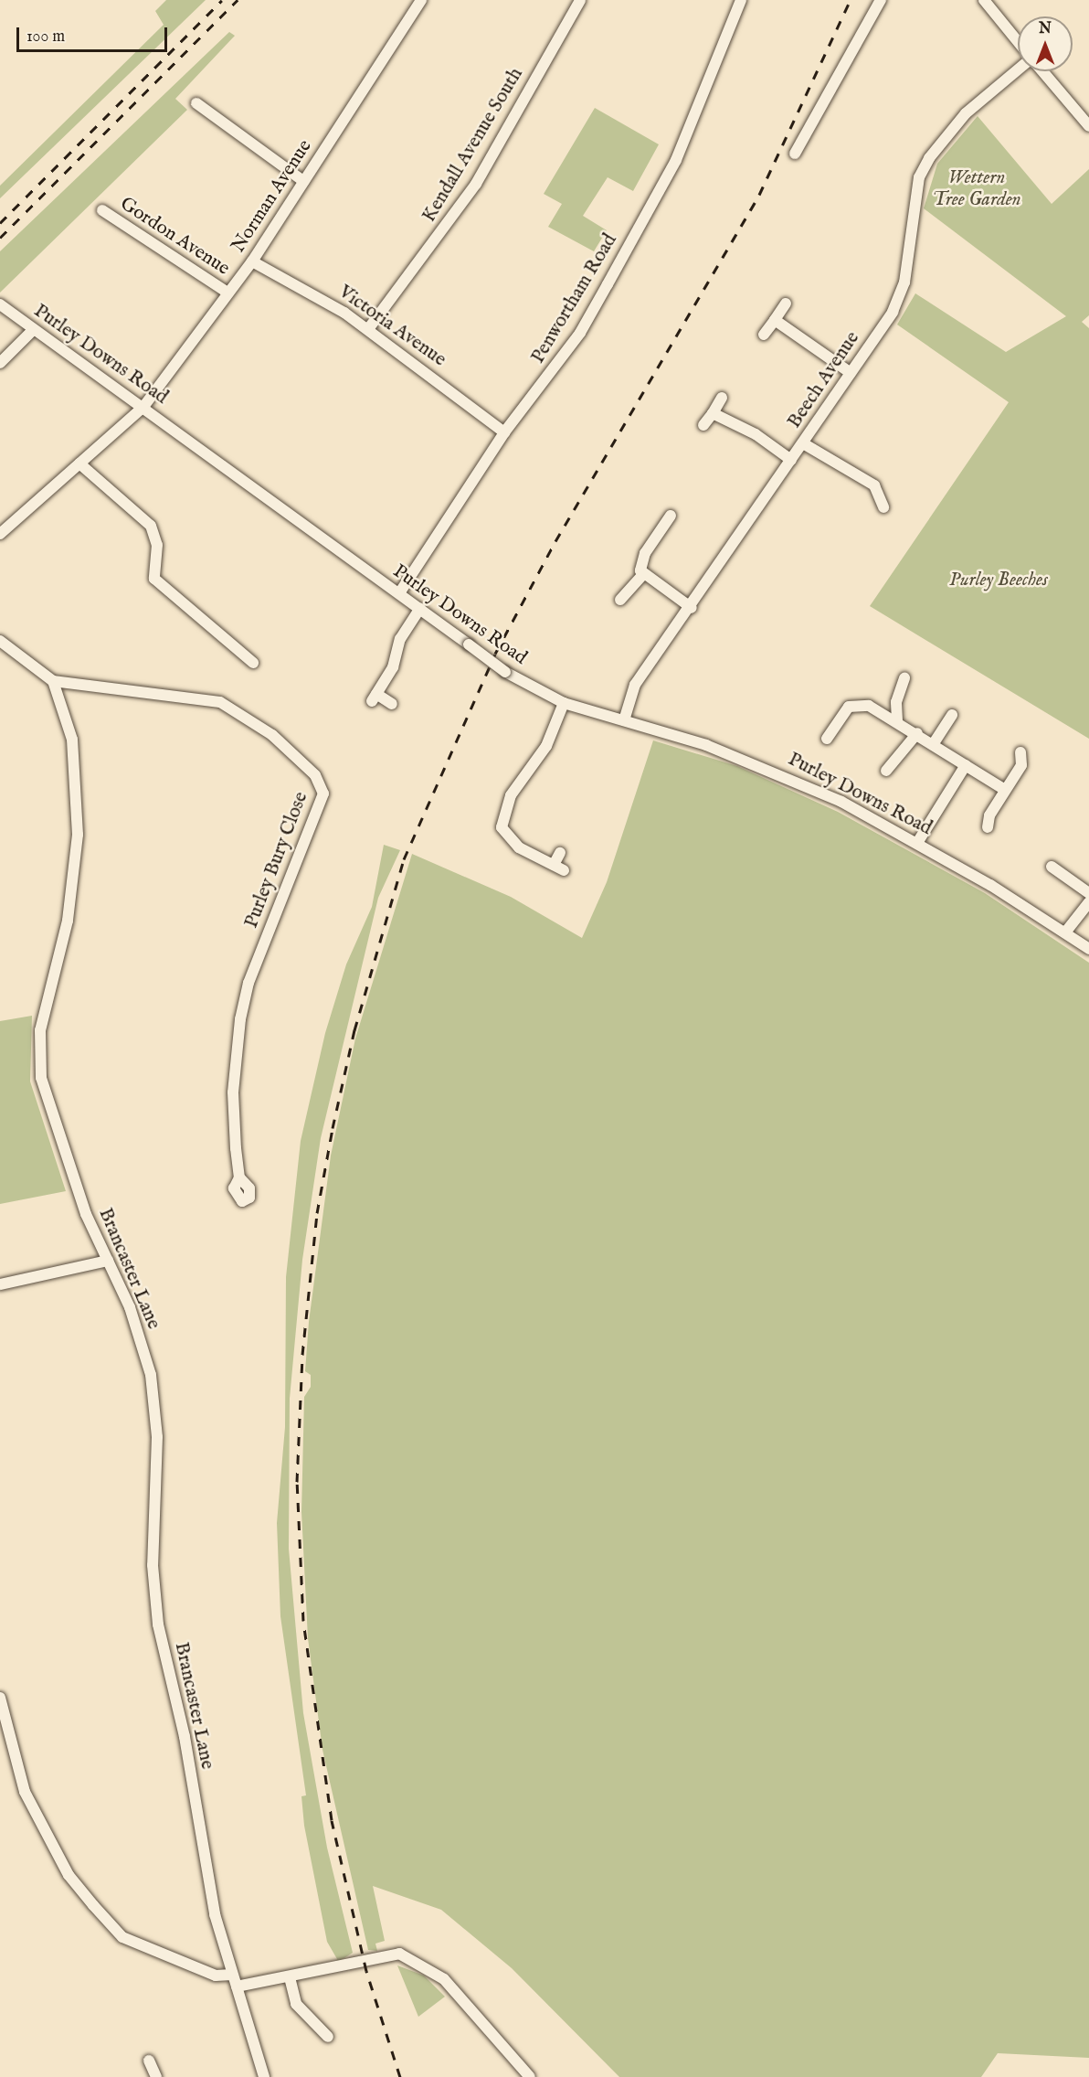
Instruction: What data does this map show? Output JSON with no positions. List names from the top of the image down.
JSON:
{
  "streets": {
    "street": [
      "Kendall Avenue South",
      "Norman Avenue",
      "Gordon Avenue",
      "Penwortham Road",
      "Victoria Avenue",
      "Purley Downs Road",
      "Beech Avenue",
      "Purley Bury Close",
      "Brancaster Lane"
    ]
  },
  "crossings": [
    ["Kendall Avenue South", "Victoria Avenue"],
    ["Norman Avenue", "Gordon Avenue"],
    ["Norman Avenue", "Victoria Avenue"],
    ["Norman Avenue", "Purley Downs Road"],
    ["Penwortham Road", "Victoria Avenue"],
    ["Penwortham Road", "Purley Downs Road"],
    ["Purley Downs Road", "Beech Avenue"],
    ["Purley Bury Close", "Brancaster Lane"]
  ],
  "parks": ["Wettern Tree Garden", "Purley Beeches"],
  "scale_bar": "100 m",
  "north": "top"
}
